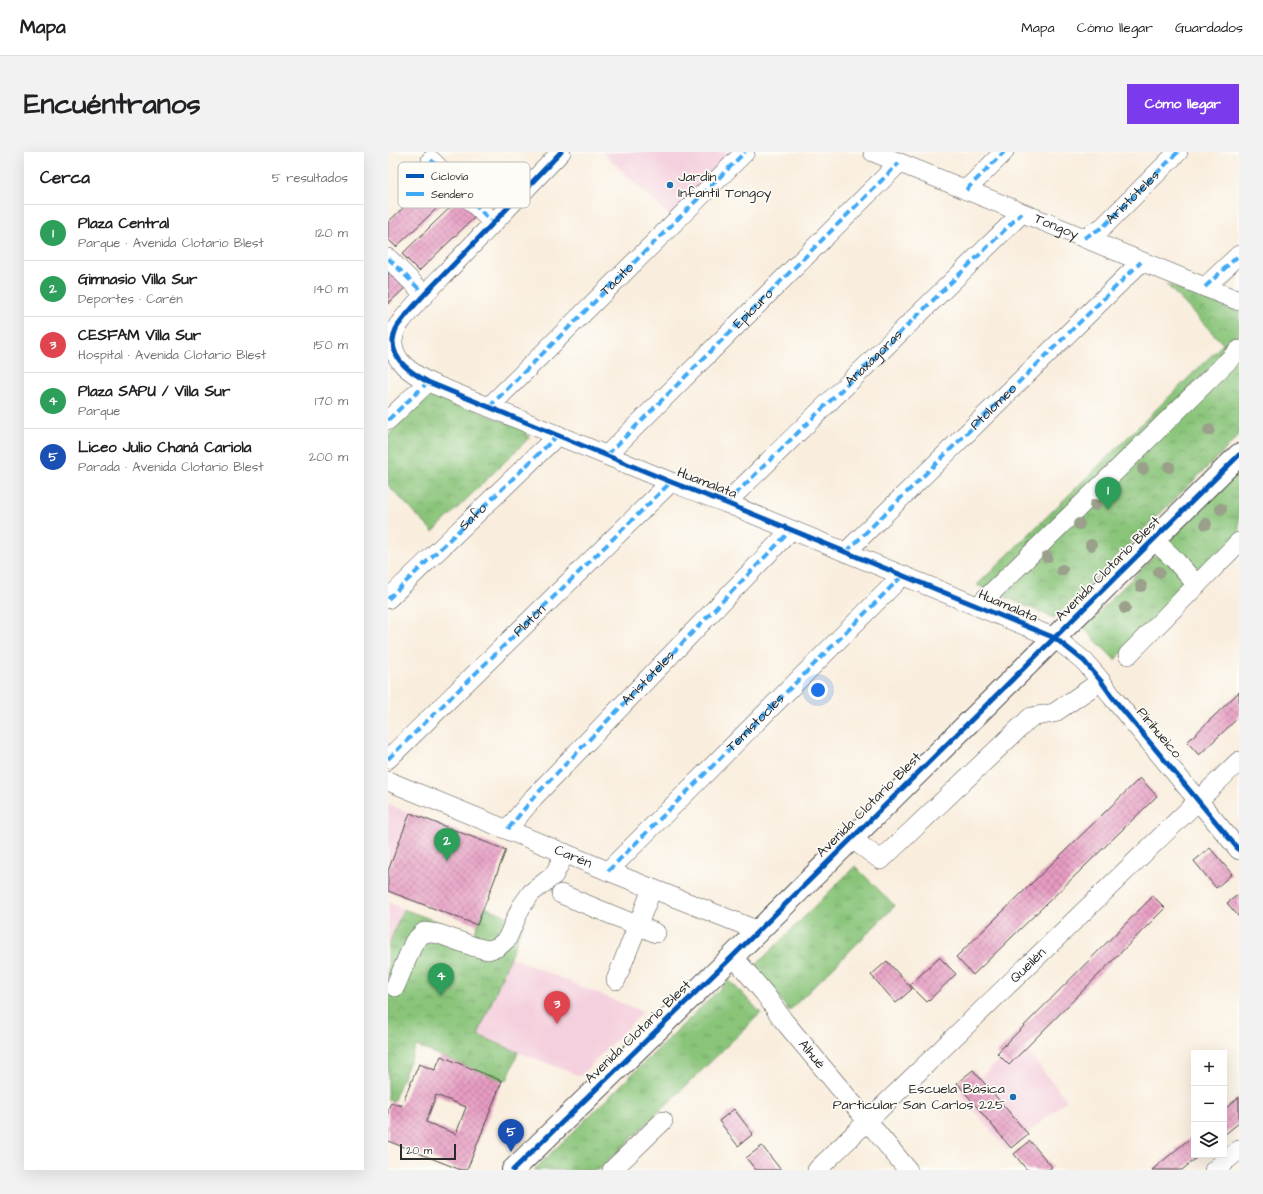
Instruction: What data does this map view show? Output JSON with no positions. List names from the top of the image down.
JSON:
{
  "streets": {
    "main road": ["Avenida Clotario Blest"],
    "street": [
      "Aristóteles",
      "Tongoy",
      "Tácito",
      "Epicuro",
      "Anaxágoras",
      "Ptolomeo",
      "Huamalata",
      "Safo",
      "Platón",
      "Temístocles",
      "Pirihueico",
      "Carén",
      "Queilén",
      "Alhué"
    ]
  },
  "crossings": [
    ["Aristóteles", "Tongoy"],
    ["Aristóteles", "Huamalata"],
    ["Aristóteles", "Carén"],
    ["Tongoy", "Epicuro"],
    ["Tongoy", "Anaxágoras"],
    ["Tongoy", "Ptolomeo"],
    ["Tácito", "Huamalata"],
    ["Epicuro", "Huamalata"],
    ["Anaxágoras", "Huamalata"],
    ["Ptolomeo", "Huamalata"],
    ["Huamalata", "Safo"],
    ["Huamalata", "Avenida Clotario Blest"],
    ["Huamalata", "Platón"],
    ["Huamalata", "Temístocles"],
    ["Huamalata", "Pirihueico"],
    ["Avenida Clotario Blest", "Pirihueico"],
    ["Avenida Clotario Blest", "Carén"],
    ["Avenida Clotario Blest", "Alhué"],
    ["Temístocles", "Carén"],
    ["Pirihueico", "Queilén"],
    ["Queilén", "Alhué"]
  ],
  "places": ["Jardín Infantil Tongoy", "Escuela Básica Particular San Carlos 225"],
  "legend": ["Ciclovía", "Sendero"],
  "scale_bar": "20 m",
  "page": {
    "header": "Mapa",
    "nav": ["Mapa", "Cómo llegar", "Guardados"],
    "buttons": "Cómo llegar",
    "title": "Encuéntranos",
    "heading": ["Cerca", "5 resultados"],
    "list": [
      {
        "mark": "1",
        "name": "Plaza Central",
        "note": "Parque · Avenida Clotario Blest",
        "value": "120 m"
      },
      {
        "mark": "2",
        "name": "Gimnasio Villa Sur",
        "note": "Deportes · Carén",
        "value": "140 m"
      },
      {
        "mark": "3",
        "name": "CESFAM Villa Sur",
        "note": "Hospital · Avenida Clotario Blest",
        "value": "150 m"
      },
      {
        "mark": "4",
        "name": "Plaza SAPU / Villa Sur",
        "note": "Parque",
        "value": "170 m"
      },
      {
        "mark": "5",
        "name": "Liceo Julio Chaná Cariola",
        "note": "Parada · Avenida Clotario Blest",
        "value": "200 m"
      }
    ],
    "pins": [
      "1",
      "2",
      "4",
      "3",
      "5"
    ],
    "map_buttons": ["+", "−"],
    "scale": "20 m"
  }
}
